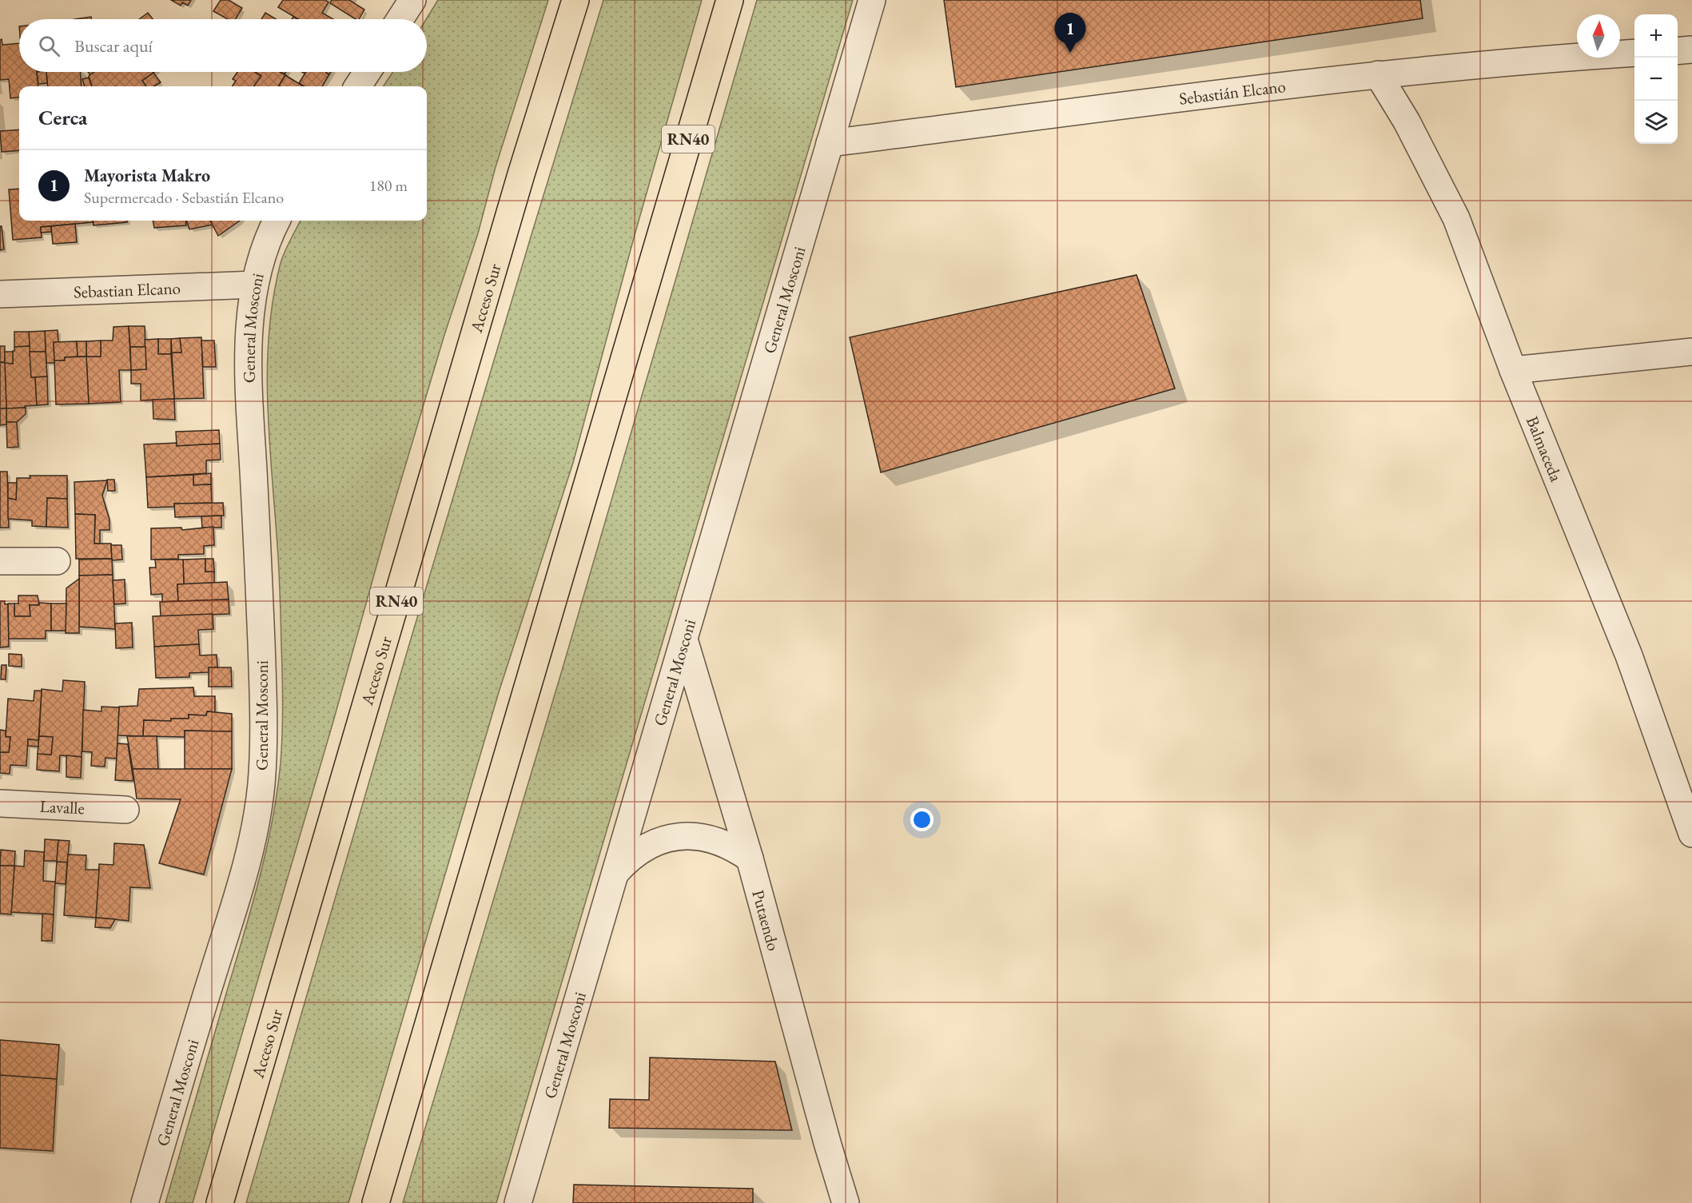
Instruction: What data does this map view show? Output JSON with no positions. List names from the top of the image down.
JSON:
{
  "streets": {
    "highway": ["RN40", "Acceso Sur"],
    "street": [
      "Sebastián Elcano",
      "Sebastian Elcano",
      "General Mosconi",
      "Balmaceda",
      "Lavalle",
      "Putaendo"
    ]
  },
  "crossings": [
    ["Sebastián Elcano", "General Mosconi"],
    ["Sebastián Elcano", "Balmaceda"],
    ["Sebastian Elcano", "General Mosconi"],
    ["General Mosconi", "Putaendo"]
  ],
  "north": "top",
  "page": {
    "pins": "1",
    "map_buttons": ["+", "−"],
    "search": "Buscar aquí",
    "heading": "Cerca",
    "list": [
      {
        "mark": "1",
        "name": "Mayorista Makro",
        "note": "Supermercado · Sebastián Elcano",
        "value": "180 m"
      }
    ]
  }
}
